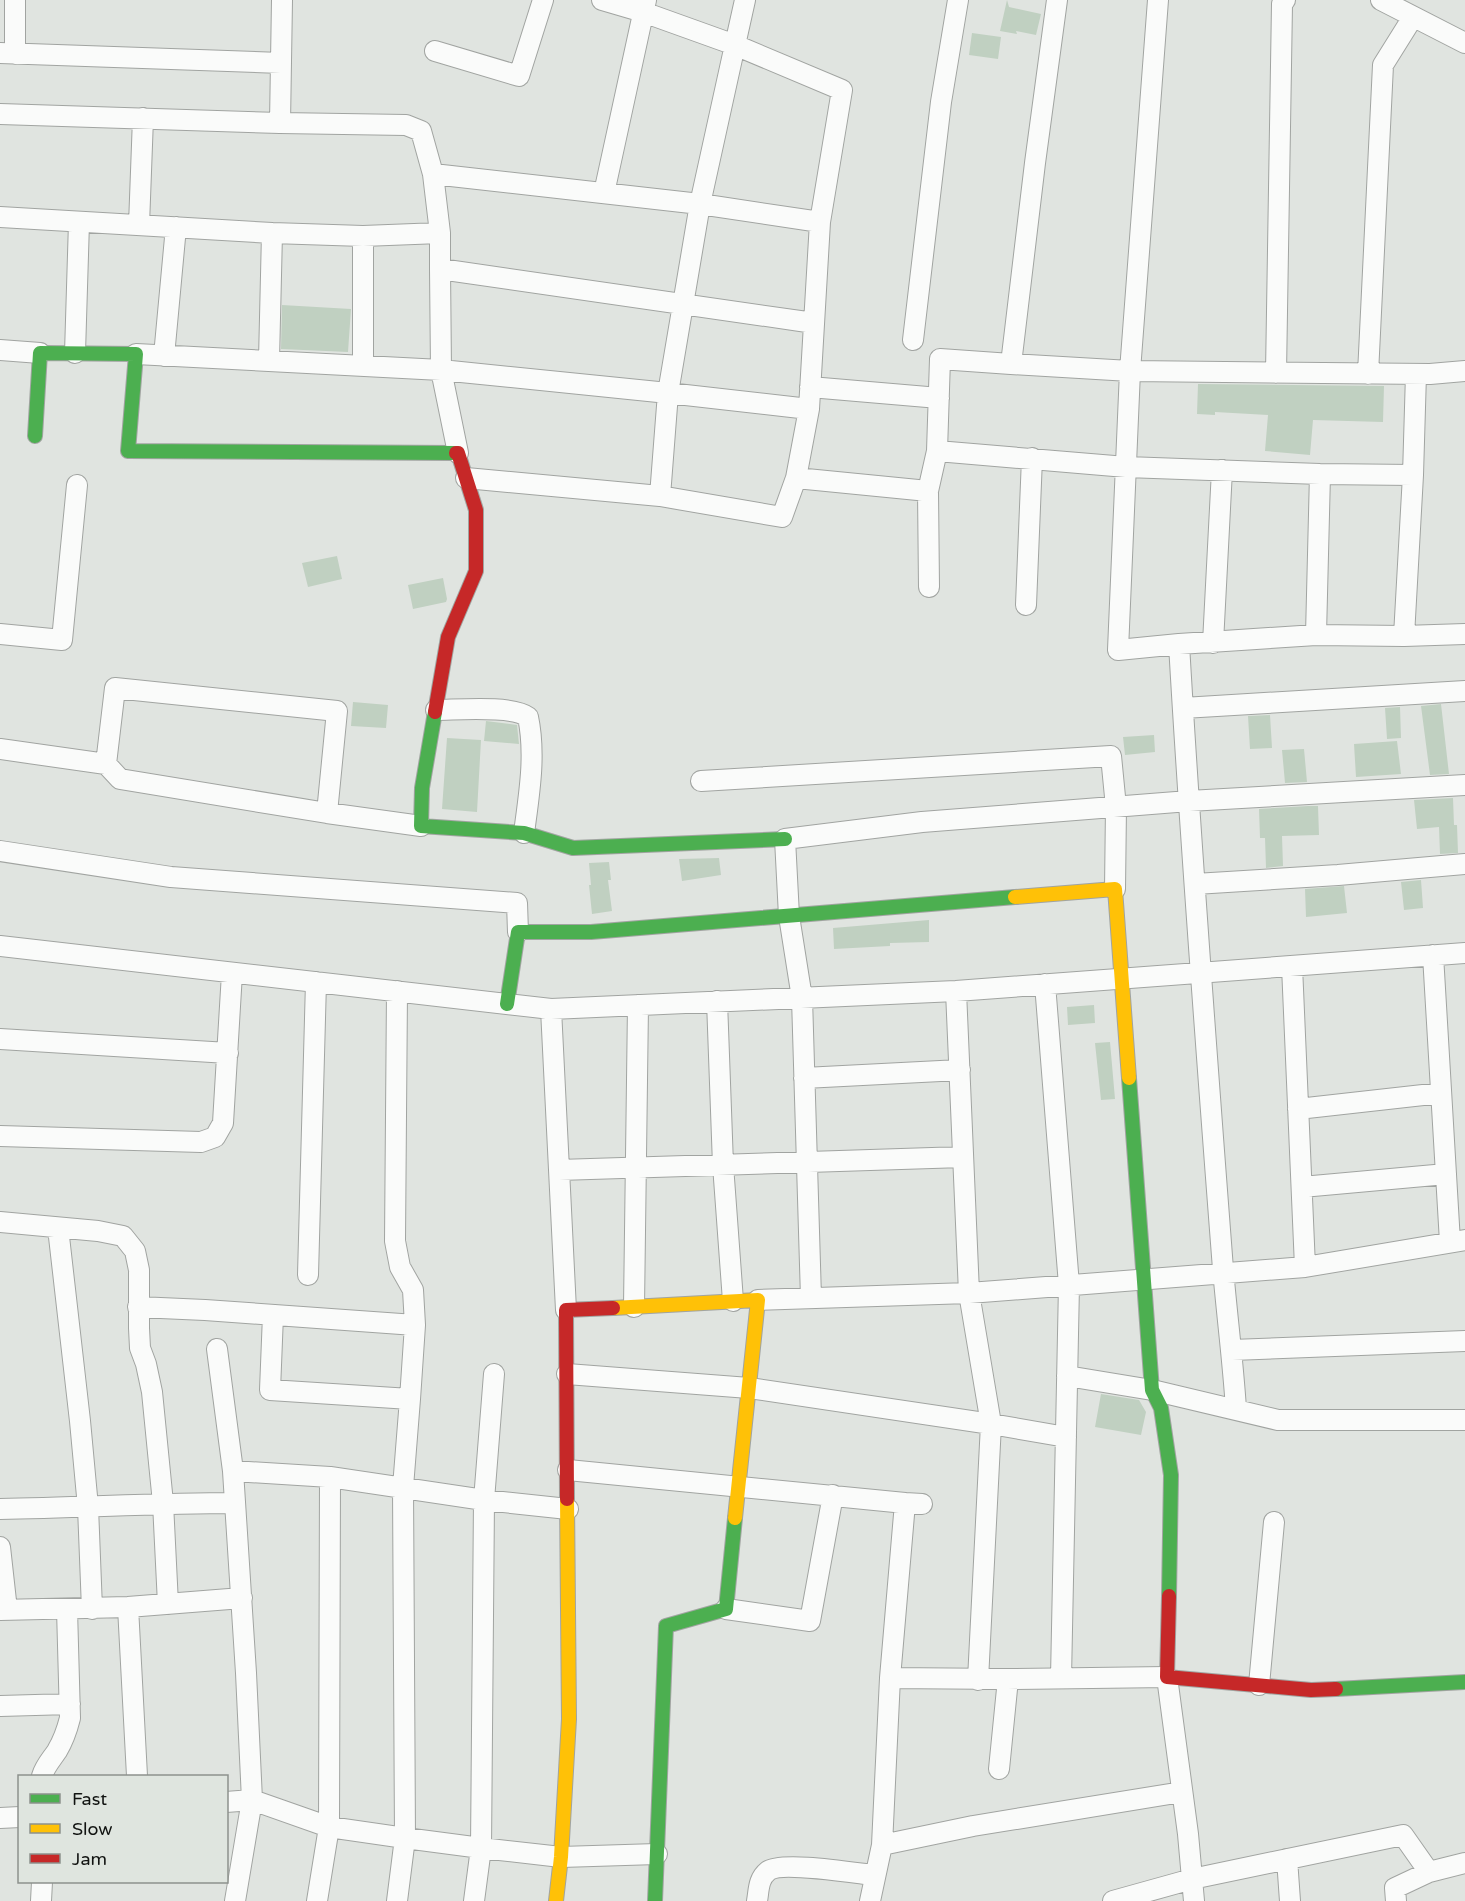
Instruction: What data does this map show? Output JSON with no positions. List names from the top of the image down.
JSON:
{
  "legend": ["Fast", "Slow", "Jam"]
}
